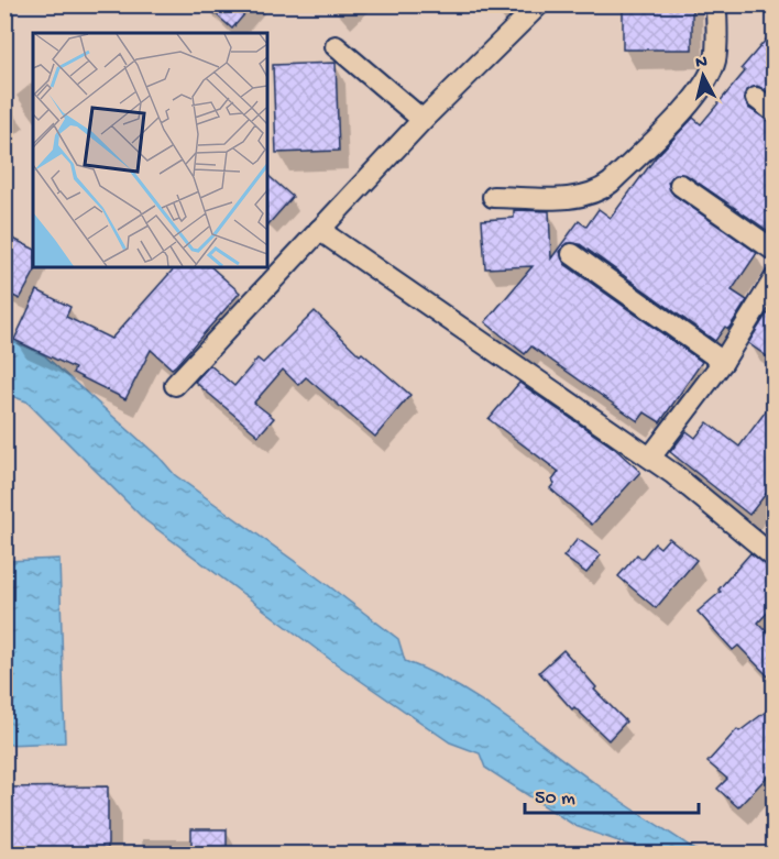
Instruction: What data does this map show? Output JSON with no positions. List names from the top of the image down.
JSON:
{
  "scale_bar": "50 m",
  "north": "top"
}
